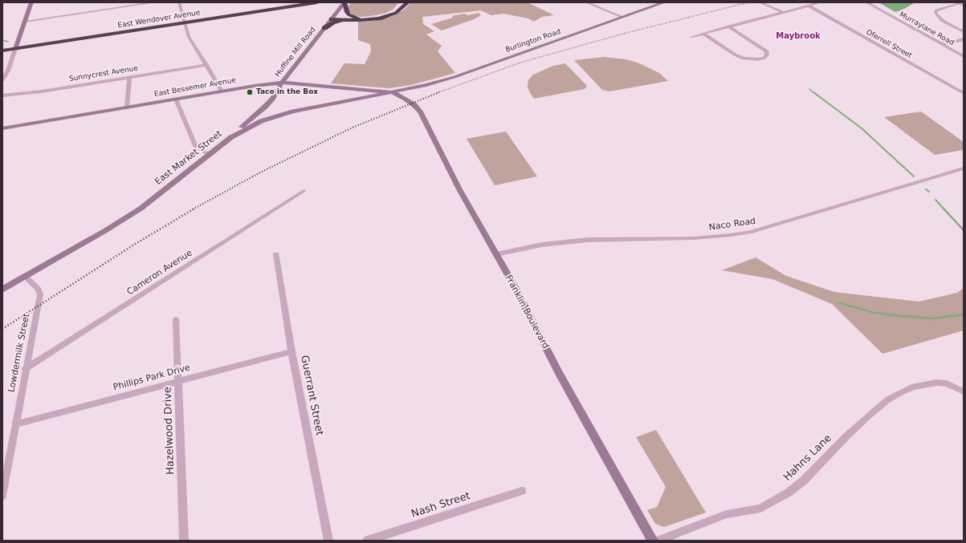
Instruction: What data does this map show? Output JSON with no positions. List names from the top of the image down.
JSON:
{
  "streets": {
    "highway": ["East Wendover Avenue"],
    "main road": [
      "Burlington Road",
      "Huffine Mill Road",
      "East Bessemer Avenue",
      "East Market Street",
      "Franklin Boulevard"
    ],
    "street": [
      "Murraylane Road",
      "Oferrell Street",
      "Sunnycrest Avenue",
      "Naco Road",
      "Cameron Avenue",
      "Lowdermilk Street",
      "Phillips Park Drive",
      "Guerrant Street",
      "Hazelwood Drive",
      "Hahns Lane",
      "Nash Street"
    ]
  },
  "crossings": [
    ["Burlington Road", "East Market Street"],
    ["Huffine Mill Road", "East Bessemer Avenue"],
    ["Huffine Mill Road", "East Market Street"],
    ["East Bessemer Avenue", "East Market Street"],
    ["East Bessemer Avenue", "Franklin Boulevard"],
    ["East Market Street", "Franklin Boulevard"],
    ["East Market Street", "Lowdermilk Street"],
    ["Naco Road", "Franklin Boulevard"],
    ["Cameron Avenue", "Lowdermilk Street"],
    ["Lowdermilk Street", "Phillips Park Drive"],
    ["Phillips Park Drive", "Guerrant Street"],
    ["Phillips Park Drive", "Hazelwood Drive"]
  ],
  "districts": ["Maybrook"],
  "places": ["Taco in the Box"]
}
